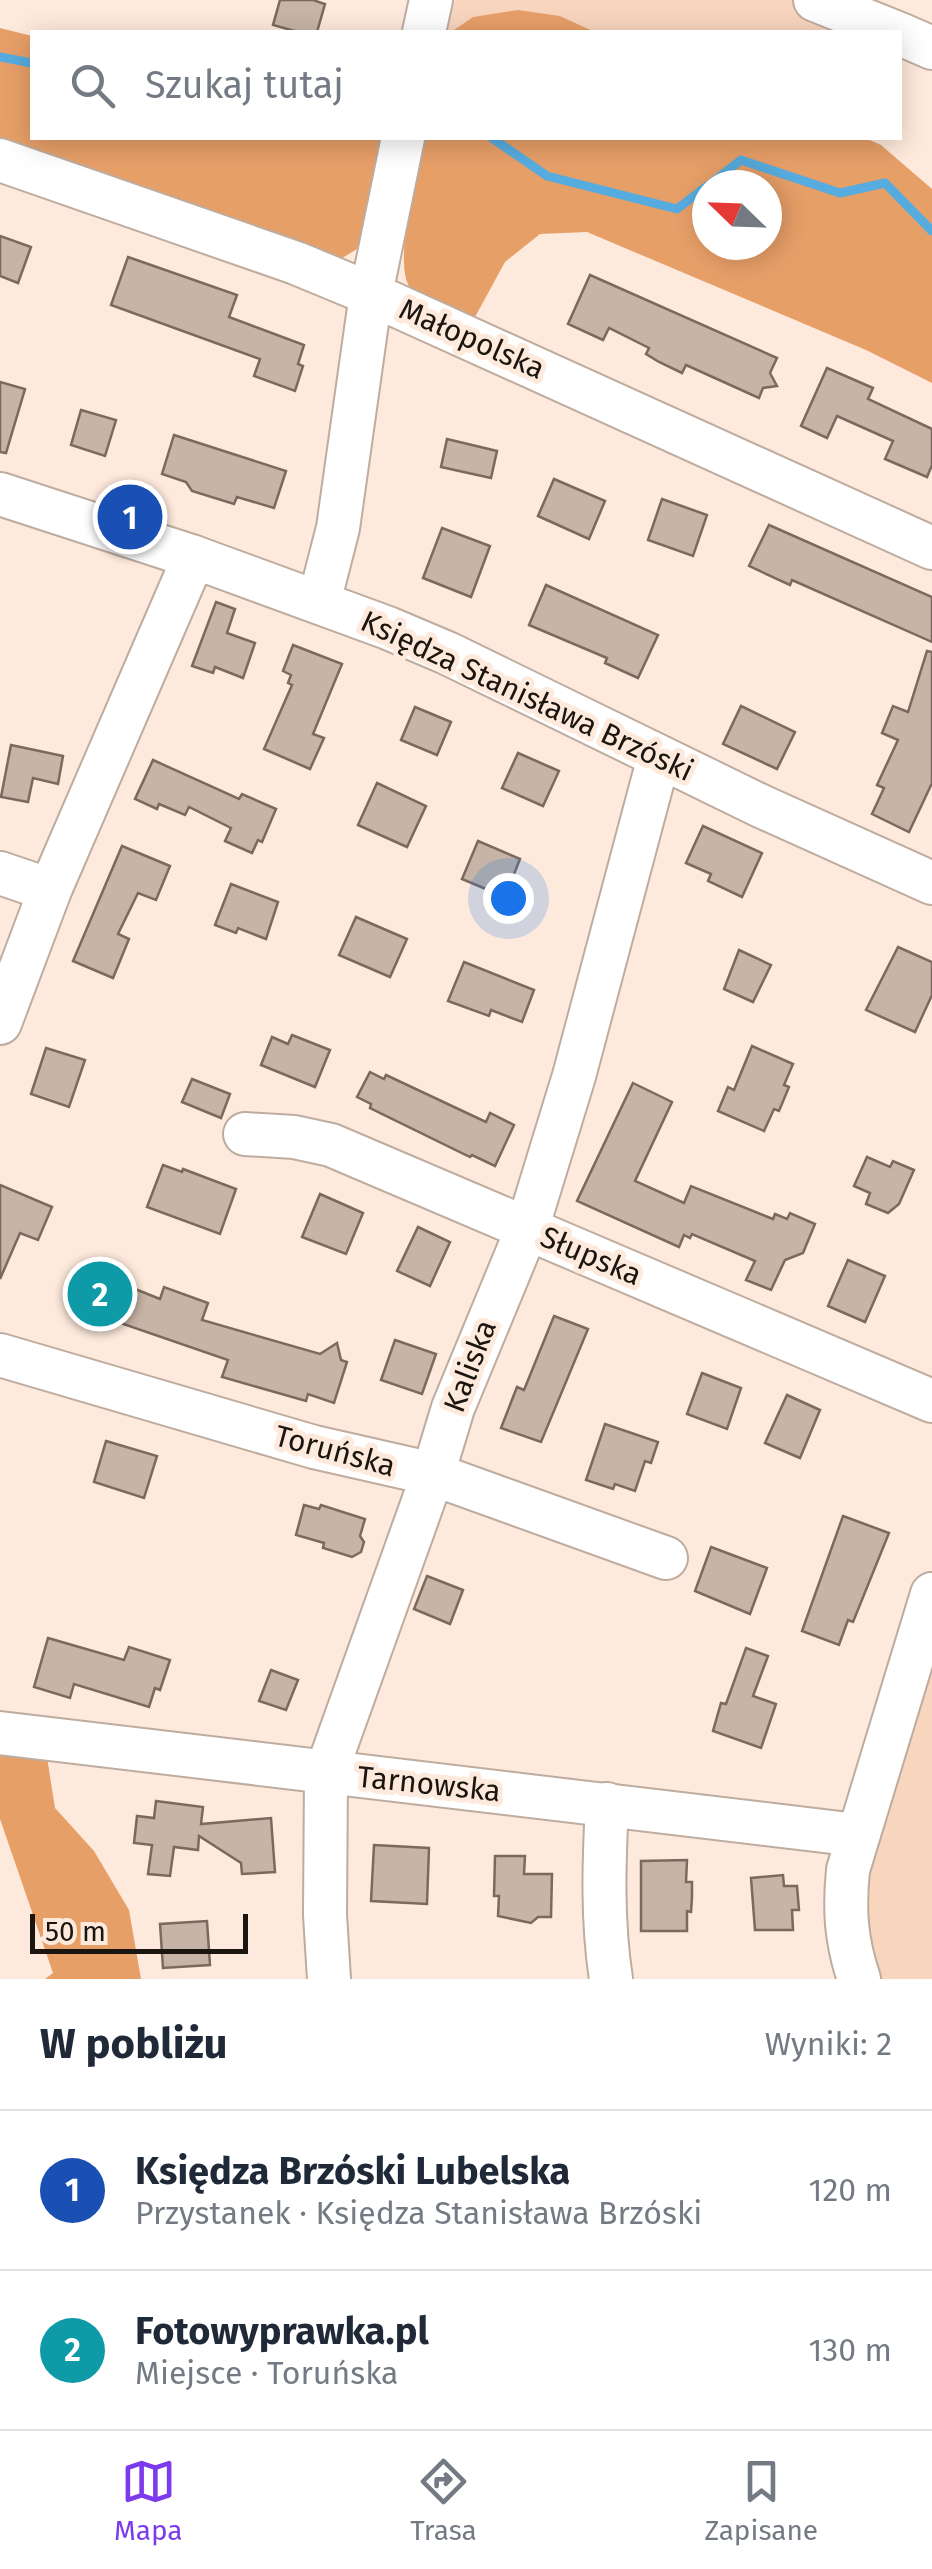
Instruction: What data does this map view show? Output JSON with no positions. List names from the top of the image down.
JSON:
{
  "streets": {
    "street": [
      "Małopolska",
      "Księdza Stanisława Brzóski",
      "Słupska",
      "Kaliska",
      "Toruńska",
      "Tarnowska"
    ]
  },
  "crossings": [
    ["Księdza Stanisława Brzóski", "Kaliska"],
    ["Słupska", "Kaliska"],
    ["Kaliska", "Toruńska"],
    ["Kaliska", "Tarnowska"]
  ],
  "scale_bar": "50 m",
  "north": "top left",
  "page": {
    "search": "Szukaj tutaj",
    "pins": ["1", "2"],
    "scale": "50 m",
    "heading": ["W pobliżu", "Wyniki: 2"],
    "list": [
      {
        "mark": "1",
        "name": "Księdza Brzóski Lubelska",
        "note": "Przystanek · Księdza Stanisława Brzóski",
        "value": "120 m"
      },
      {
        "mark": "2",
        "name": "Fotowyprawka.pl",
        "note": "Miejsce · Toruńska",
        "value": "130 m"
      }
    ],
    "nav": ["Mapa", "Trasa", "Zapisane"]
  }
}
